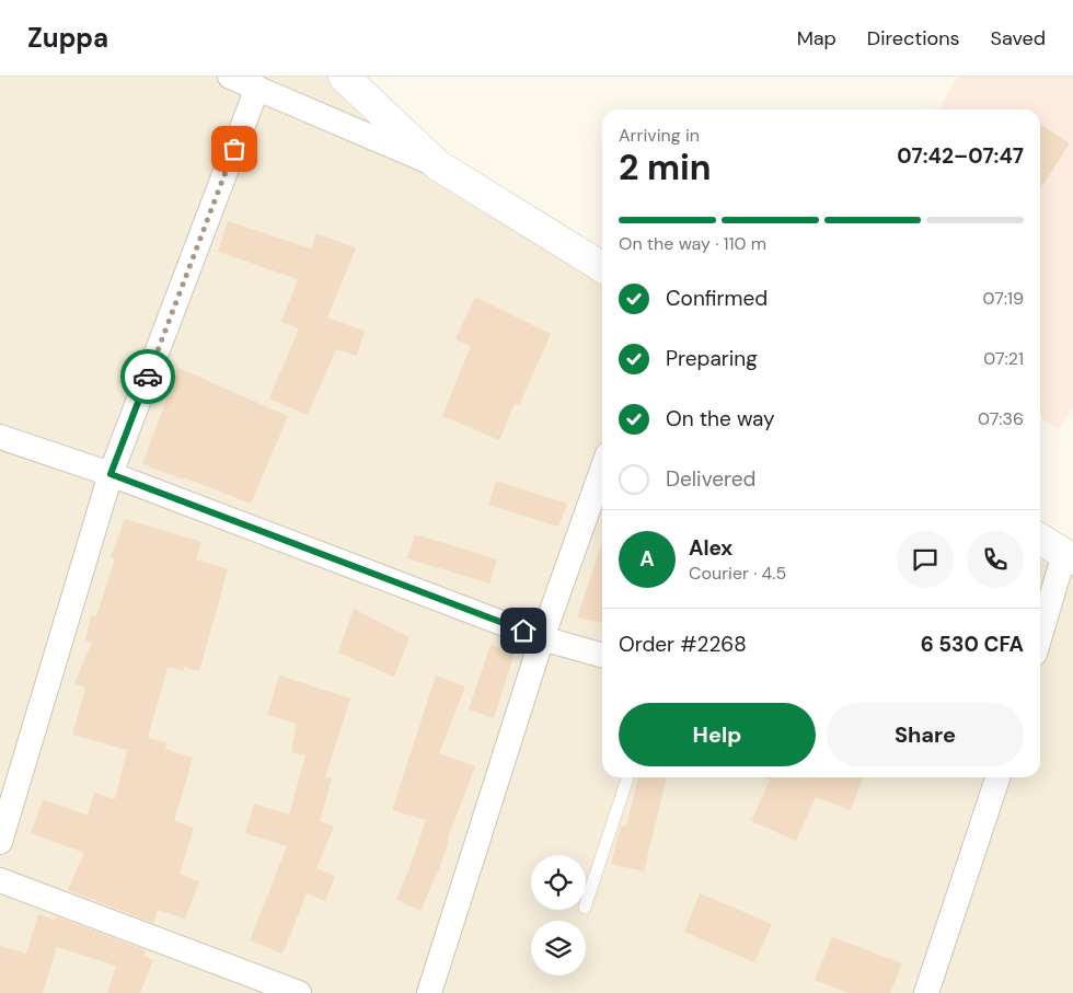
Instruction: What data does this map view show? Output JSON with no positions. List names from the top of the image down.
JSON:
{
  "page": {
    "header": "Zuppa",
    "nav": ["Map", "Directions", "Saved"],
    "heading": ["2 min", "Arriving in", "07:42–07:47"],
    "panel": [
      "Alex",
      "Courier · 4.5",
      "Order #2268",
      "6 530 CFA"
    ],
    "bar": "On the way · 110 m",
    "list": [
      ["Confirmed", "07:19"],
      ["Preparing", "07:21"],
      ["On the way", "07:36"],
      "Delivered"
    ],
    "round": "A",
    "buttons": ["Help", "Share"]
  }
}
